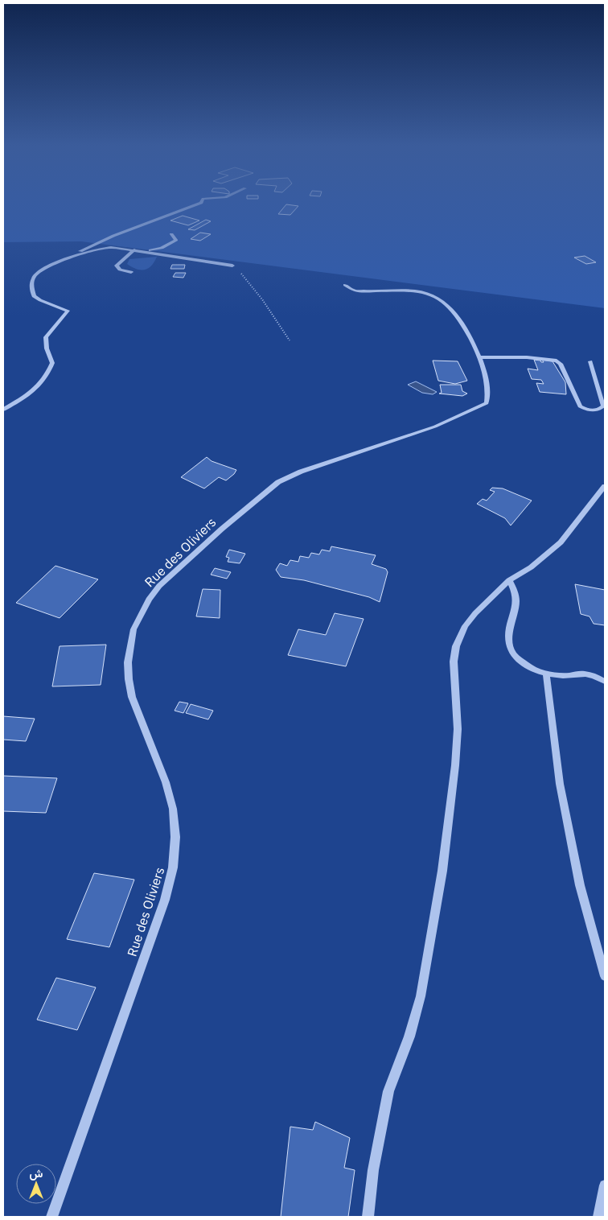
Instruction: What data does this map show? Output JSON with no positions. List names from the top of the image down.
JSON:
{
  "streets": {
    "street": ["Rue des Oliviers"]
  },
  "north": "top"
}
